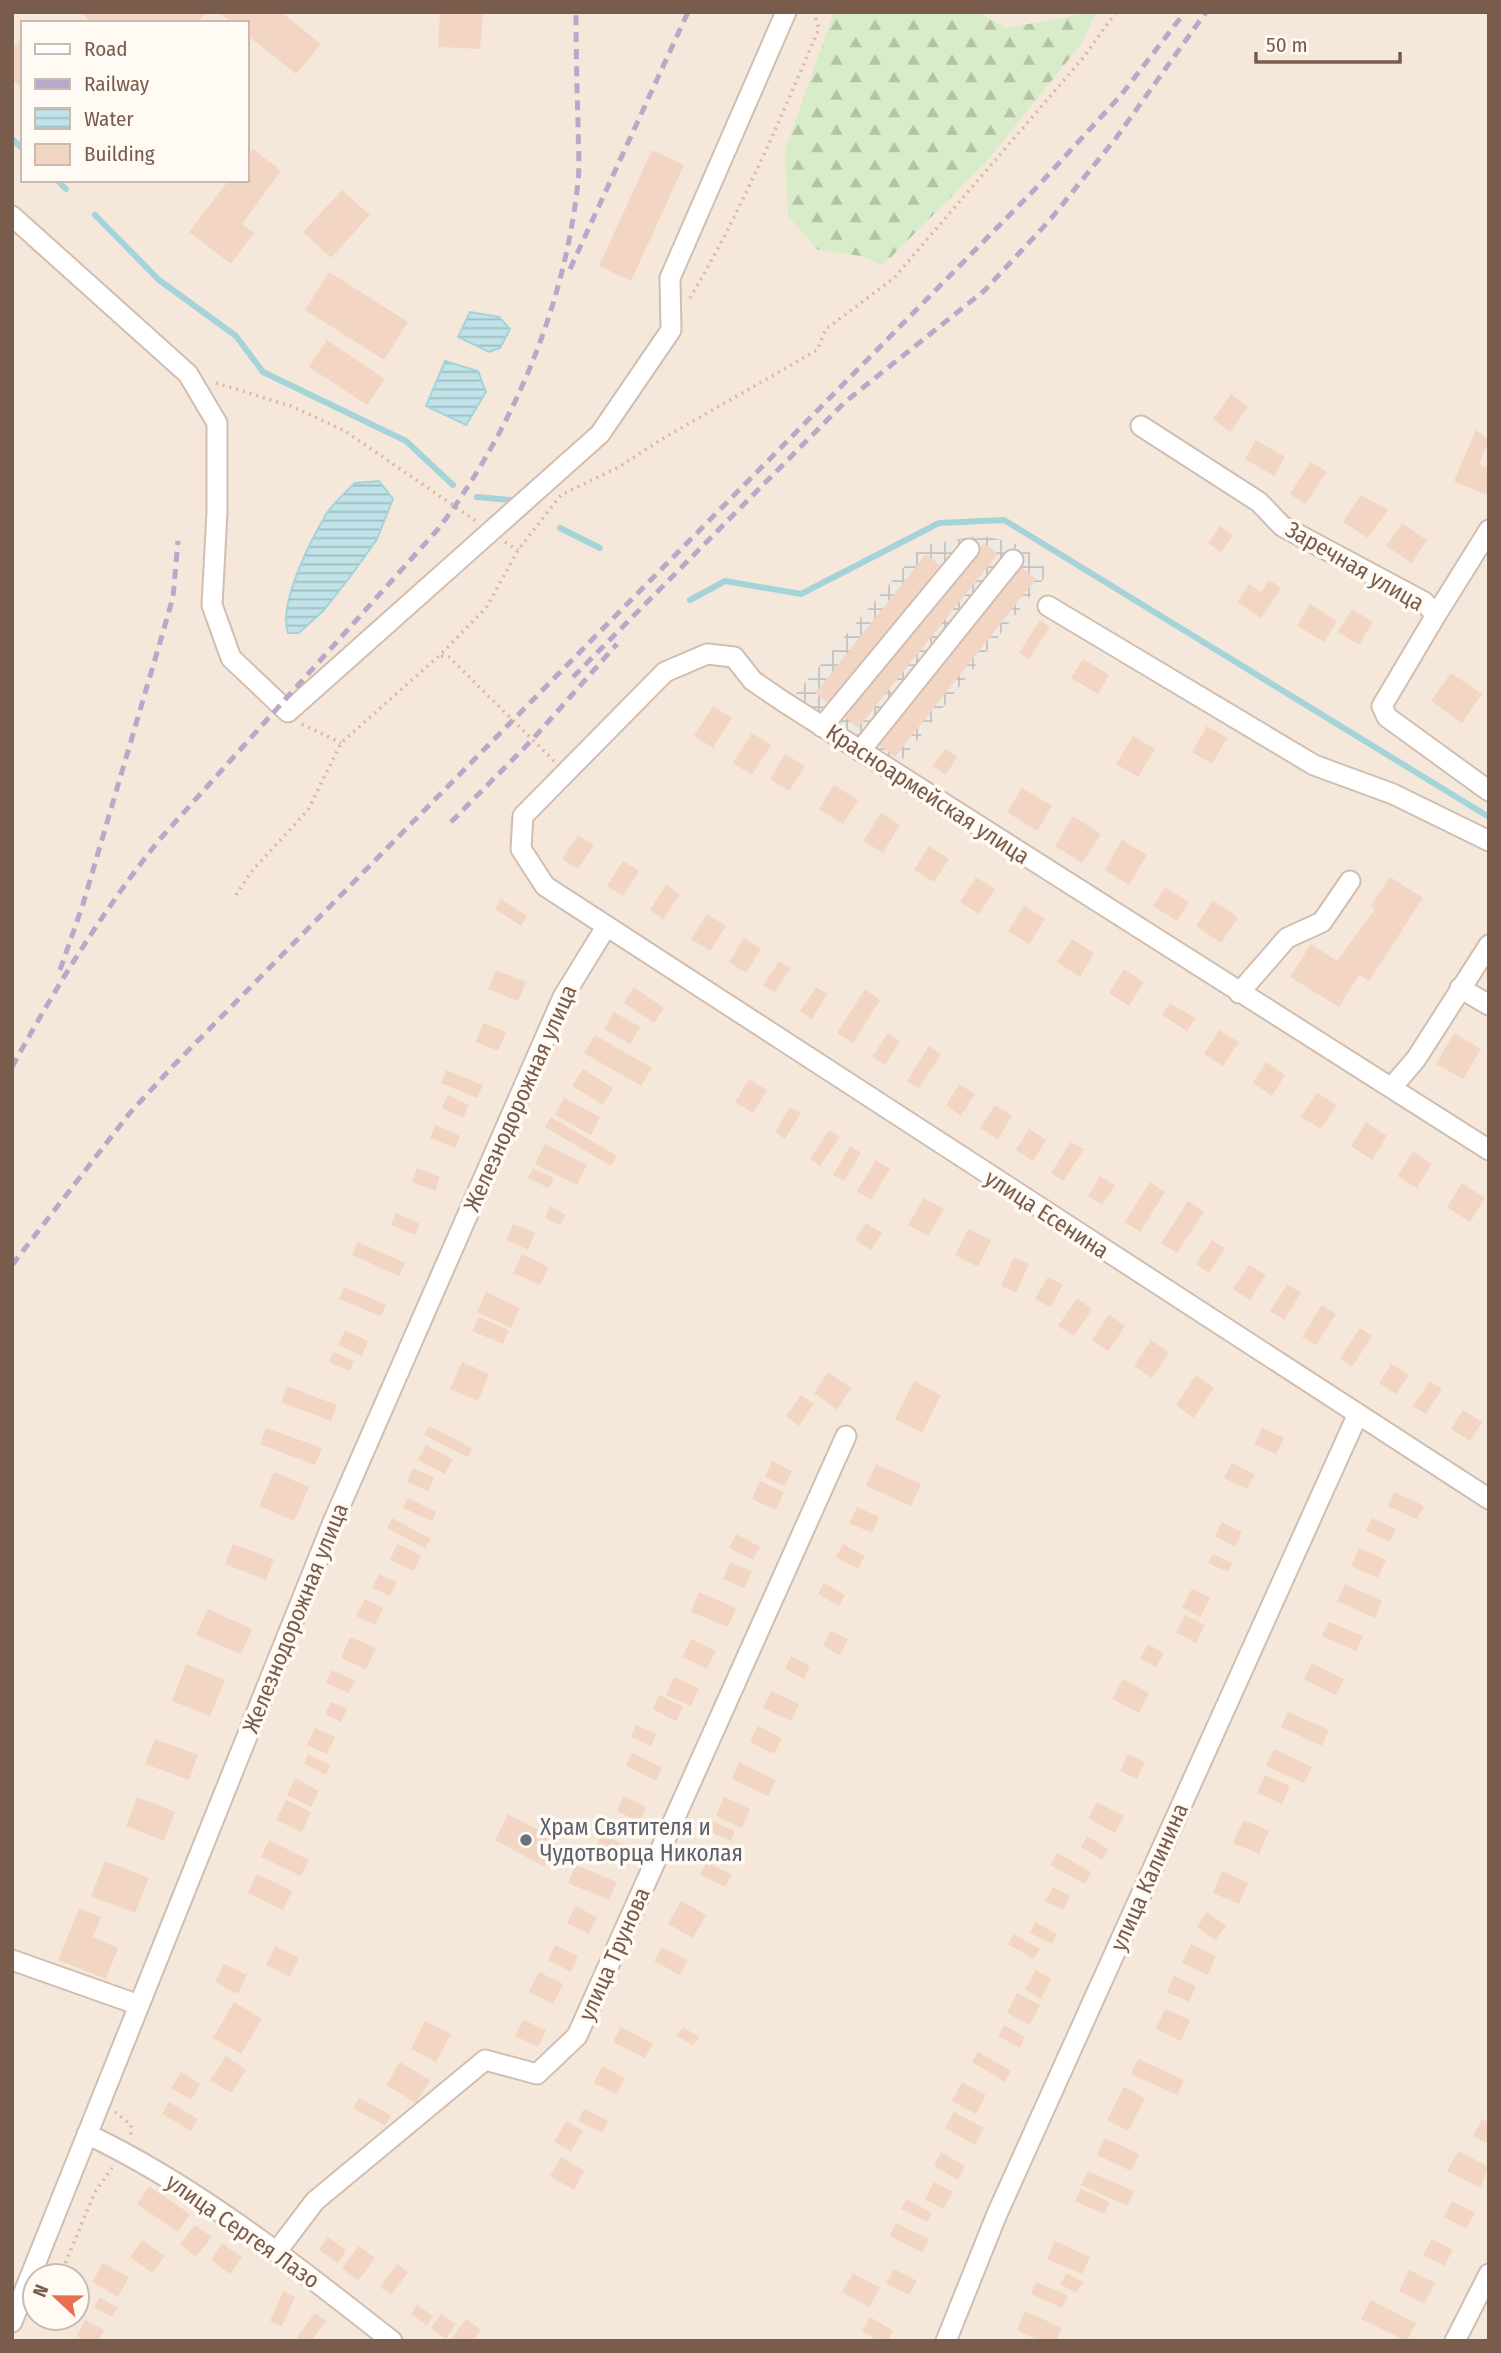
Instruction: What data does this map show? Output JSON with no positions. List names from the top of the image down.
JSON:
{
  "streets": {
    "street": [
      "Заречная улица",
      "Красноармейская улица",
      "Железнодорожная улица",
      "улица Есенина",
      "улица Калинина",
      "улица Трунова",
      "улица Сергея Лазо"
    ]
  },
  "crossings": [
    ["Красноармейская улица", "Железнодорожная улица"],
    ["Красноармейская улица", "улица Есенина"],
    ["Железнодорожная улица", "улица Есенина"],
    ["Железнодорожная улица", "улица Сергея Лазо"],
    ["улица Есенина", "улица Калинина"],
    ["улица Трунова", "улица Сергея Лазо"]
  ],
  "places": ["Храм Святителя и Чудотворца Николая"],
  "legend": [
    "Road",
    "Railway",
    "Water",
    "Building"
  ],
  "scale_bar": "50 m",
  "north": "left"
}
